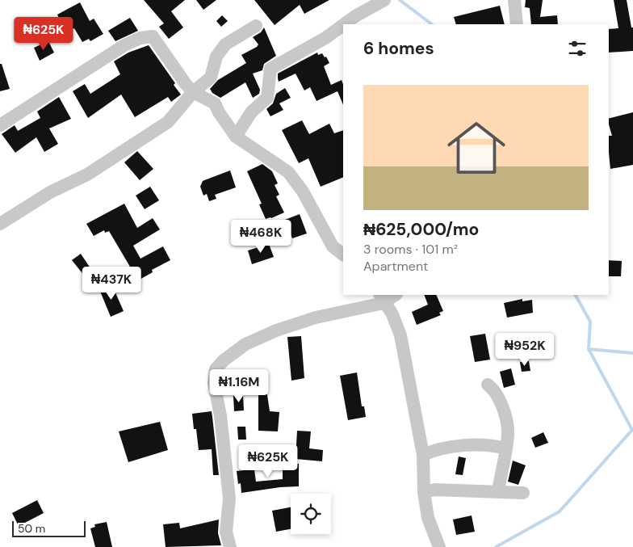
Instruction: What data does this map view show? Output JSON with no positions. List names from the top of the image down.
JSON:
{
  "scale_bar": "50 m",
  "page": {
    "price": [
      "₦625K",
      "₦468K",
      "₦437K",
      "₦952K",
      "₦1.16M",
      "₦625K"
    ],
    "heading": "6 homes",
    "list": [
      {
        "name": "₦625,000/mo",
        "note": "3 rooms · 101 m² · Apartment"
      }
    ],
    "scale": "50 m"
  }
}
